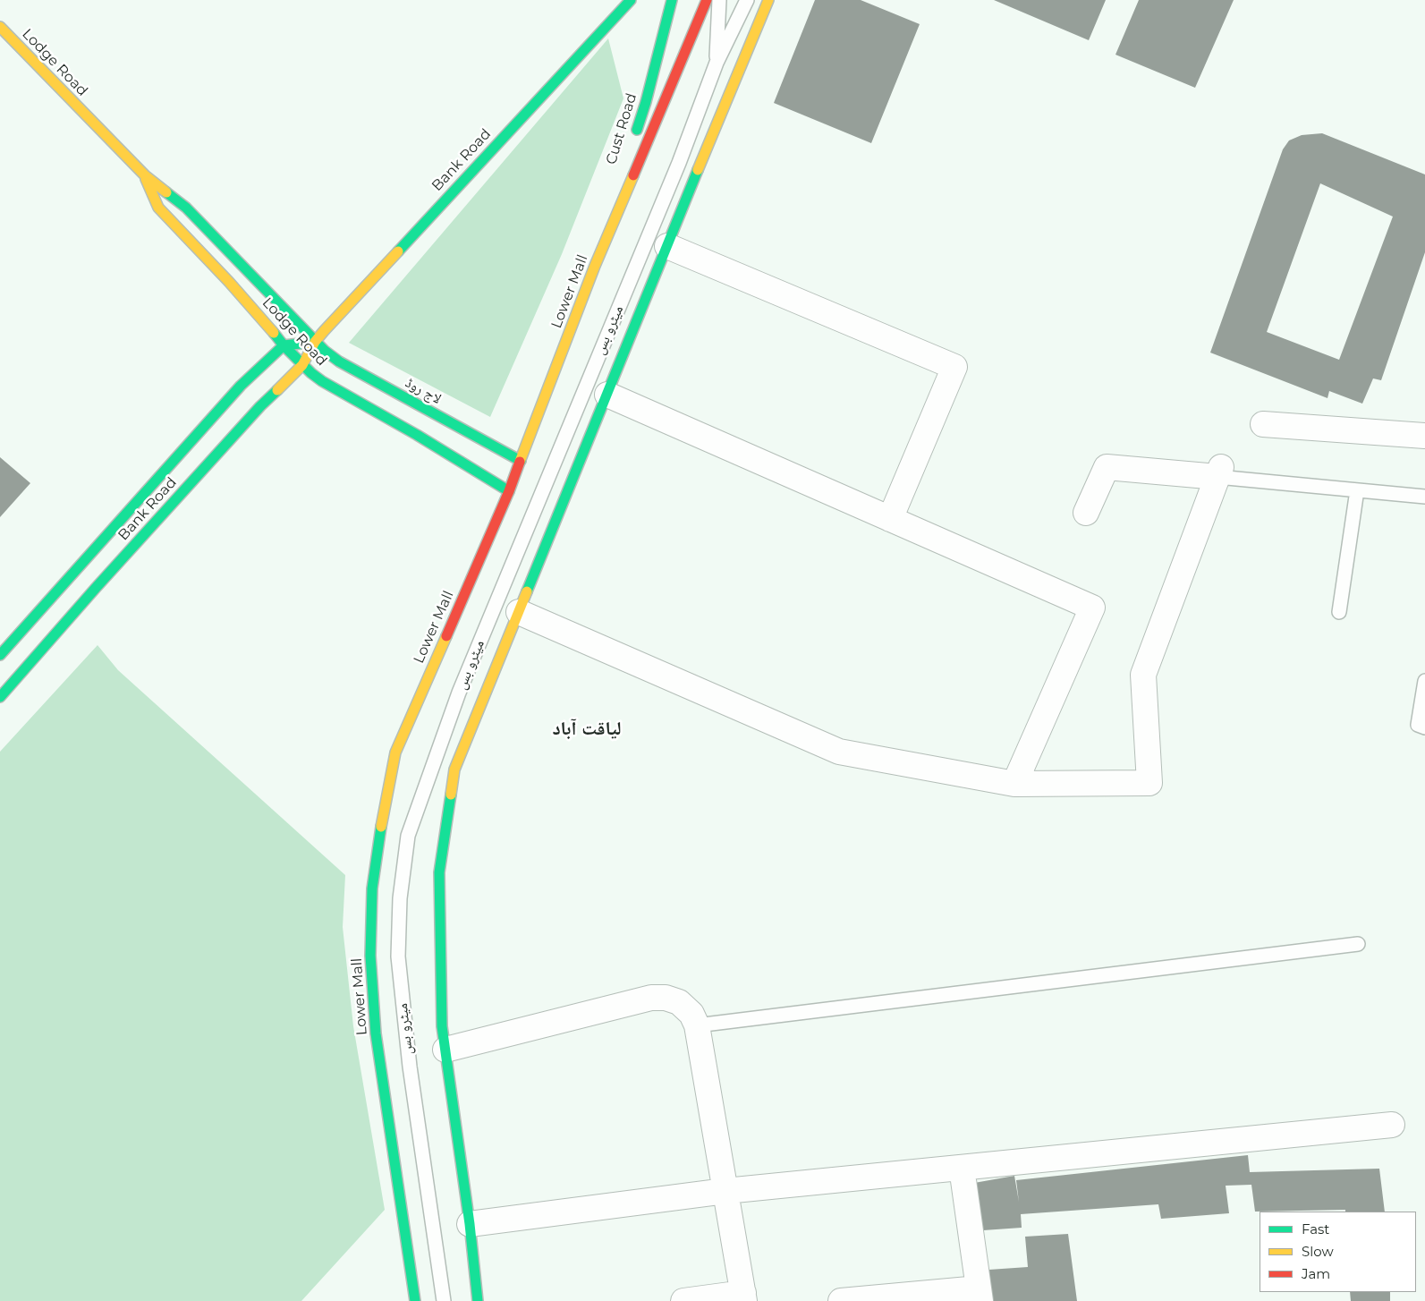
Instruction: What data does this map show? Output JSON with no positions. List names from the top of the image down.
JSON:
{
  "streets": {
    "main road": [
      "Lodge Road",
      "Cust Road",
      "Bank Road",
      "Lower Mall",
      "لاج روڈ"
    ],
    "lane": ["میٹرو بس"]
  },
  "crossings": [
    ["Lodge Road", "Bank Road"],
    ["Lodge Road", "Lower Mall"],
    ["Lodge Road", "لاج روڈ"],
    ["Cust Road", "Lower Mall"],
    ["Bank Road", "لاج روڈ"],
    ["Lower Mall", "لاج روڈ"]
  ],
  "districts": ["لیاقت آباد"],
  "legend": ["Fast", "Slow", "Jam"]
}
